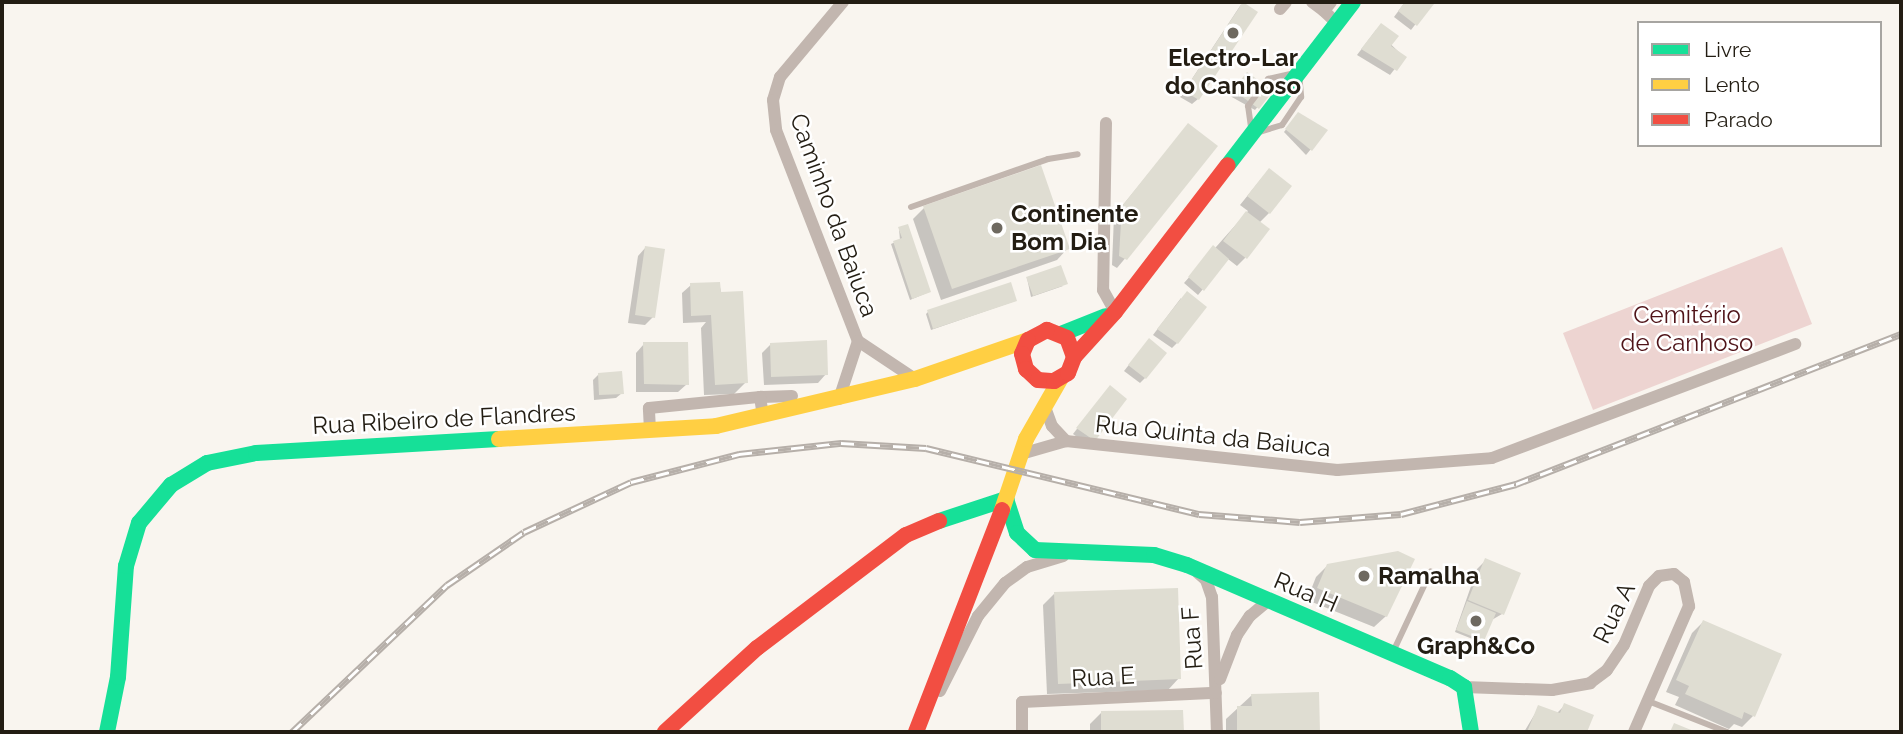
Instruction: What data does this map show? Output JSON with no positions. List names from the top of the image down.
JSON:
{
  "streets": {
    "main road": ["Rua Ribeiro de Flandres", "Rua H"],
    "street": [
      "Caminho da Baiuca",
      "Rua Quinta da Baiuca",
      "Rua A",
      "Rua F",
      "Rua E"
    ]
  },
  "crossings": [
    ["Caminho da Baiuca", "Rua Ribeiro de Flandres"],
    ["Rua H", "Rua A"],
    ["Rua H", "Rua F"],
    ["Rua F", "Rua E"]
  ],
  "parks": ["Cemitério de Canhoso"],
  "places": [
    "Electro-Lar do Canhoso",
    "Continente Bom Dia",
    "Ramalha",
    "Graph&Co"
  ],
  "legend": ["Livre", "Lento", "Parado"]
}
